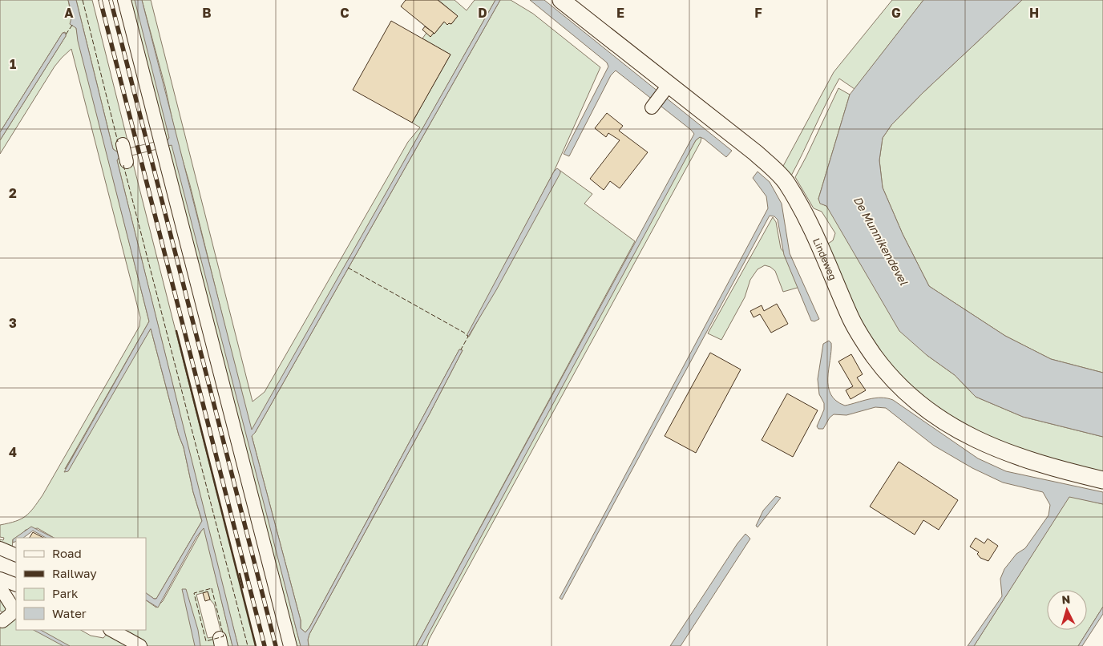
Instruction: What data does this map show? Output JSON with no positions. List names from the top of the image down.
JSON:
{
  "streets": {
    "main road": ["Lindeweg"]
  },
  "water": ["De Munnikendevel"],
  "legend": [
    "Road",
    "Railway",
    "Park",
    "Water"
  ],
  "north": "top",
  "grid": {
    "columns": [
      "A",
      "B",
      "C",
      "D",
      "E",
      "F",
      "G",
      "H"
    ],
    "rows": [
      "1",
      "2",
      "3",
      "4"
    ]
  }
}
